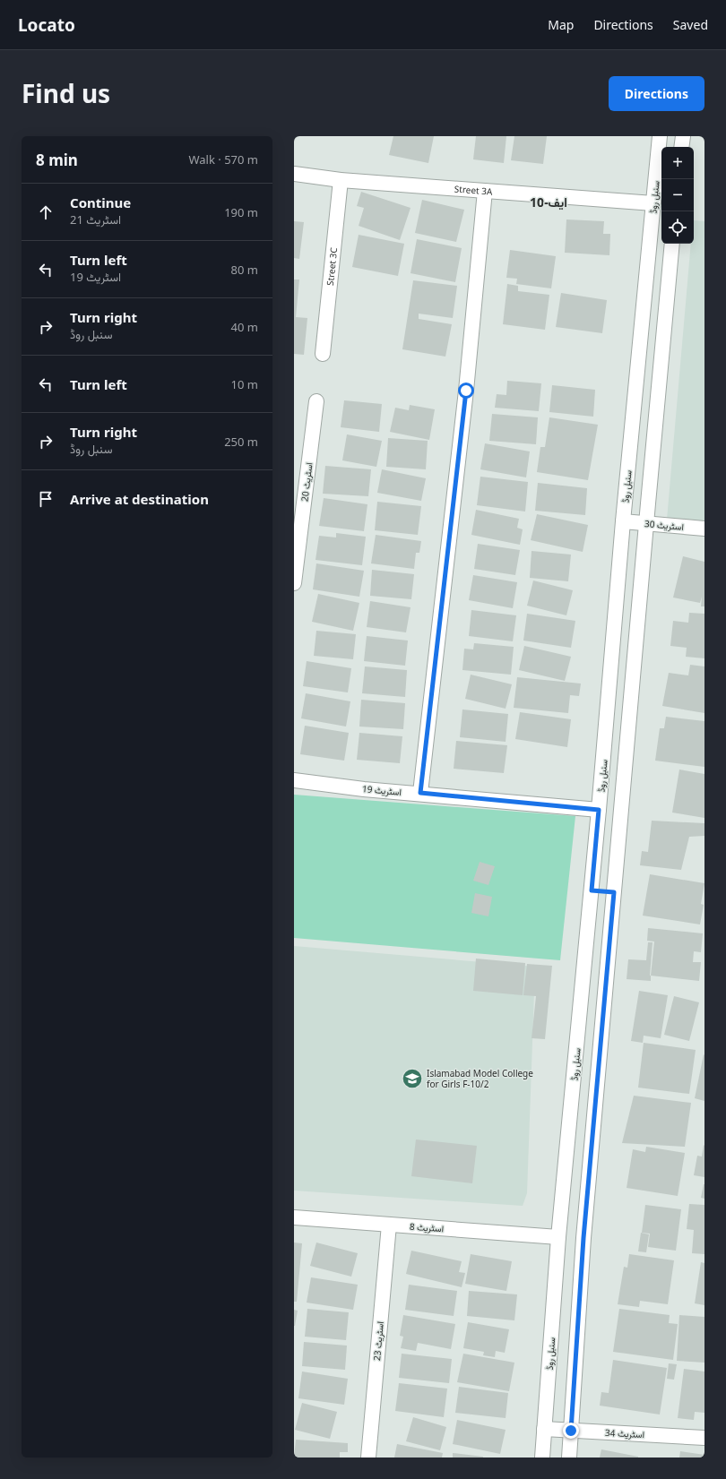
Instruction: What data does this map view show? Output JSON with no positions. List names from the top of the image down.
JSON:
{
  "streets": {
    "street": [
      "Street 3A",
      "سنبل روڈ",
      "Street 3C",
      "اسٹریٹ 20",
      "اسٹریٹ 30",
      "اسٹریٹ 19",
      "اسٹریٹ 8",
      "اسٹریٹ 23",
      "اسٹریٹ 34"
    ]
  },
  "crossings": [
    ["Street 3A", "سنبل روڈ"],
    ["Street 3A", "Street 3C"],
    ["سنبل روڈ", "اسٹریٹ 30"],
    ["سنبل روڈ", "اسٹریٹ 19"],
    ["سنبل روڈ", "اسٹریٹ 8"],
    ["سنبل روڈ", "اسٹریٹ 34"],
    ["اسٹریٹ 8", "اسٹریٹ 23"]
  ],
  "districts": ["ایف-10"],
  "places": {
    "school or university": ["Islamabad Model College for Girls F-10/2"]
  },
  "page": {
    "header": "Locato",
    "nav": ["Map", "Directions", "Saved"],
    "title": "Find us",
    "buttons": "Directions",
    "heading": ["8 min", "Walk · 570 m"],
    "map_buttons": ["+", "−"],
    "list": [
      ["Continue", "اسٹریٹ 21", "190 m"],
      ["Turn left", "اسٹریٹ 19", "80 m"],
      ["Turn right", "سنبل روڈ", "40 m"],
      ["Turn left", "10 m"],
      ["Turn right", "سنبل روڈ", "250 m"],
      "Arrive at destination"
    ]
  }
}
